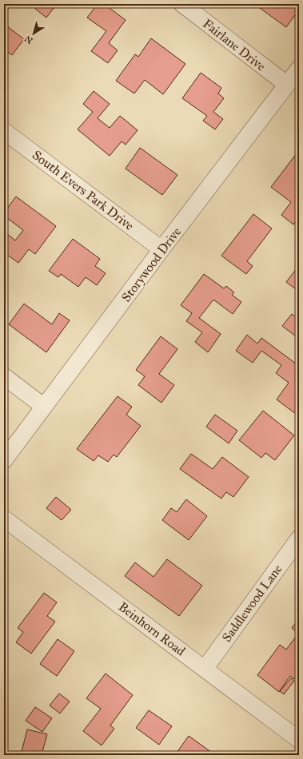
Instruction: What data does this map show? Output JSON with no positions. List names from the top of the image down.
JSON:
{
  "streets": {
    "street": [
      "Fairlane Drive",
      "South Evers Park Drive",
      "Storywood Drive",
      "Saddlewood Lane",
      "Beinhorn Road"
    ]
  },
  "crossings": [
    ["Fairlane Drive", "Storywood Drive"],
    ["South Evers Park Drive", "Storywood Drive"],
    ["Saddlewood Lane", "Beinhorn Road"]
  ],
  "north": "bottom left"
}
